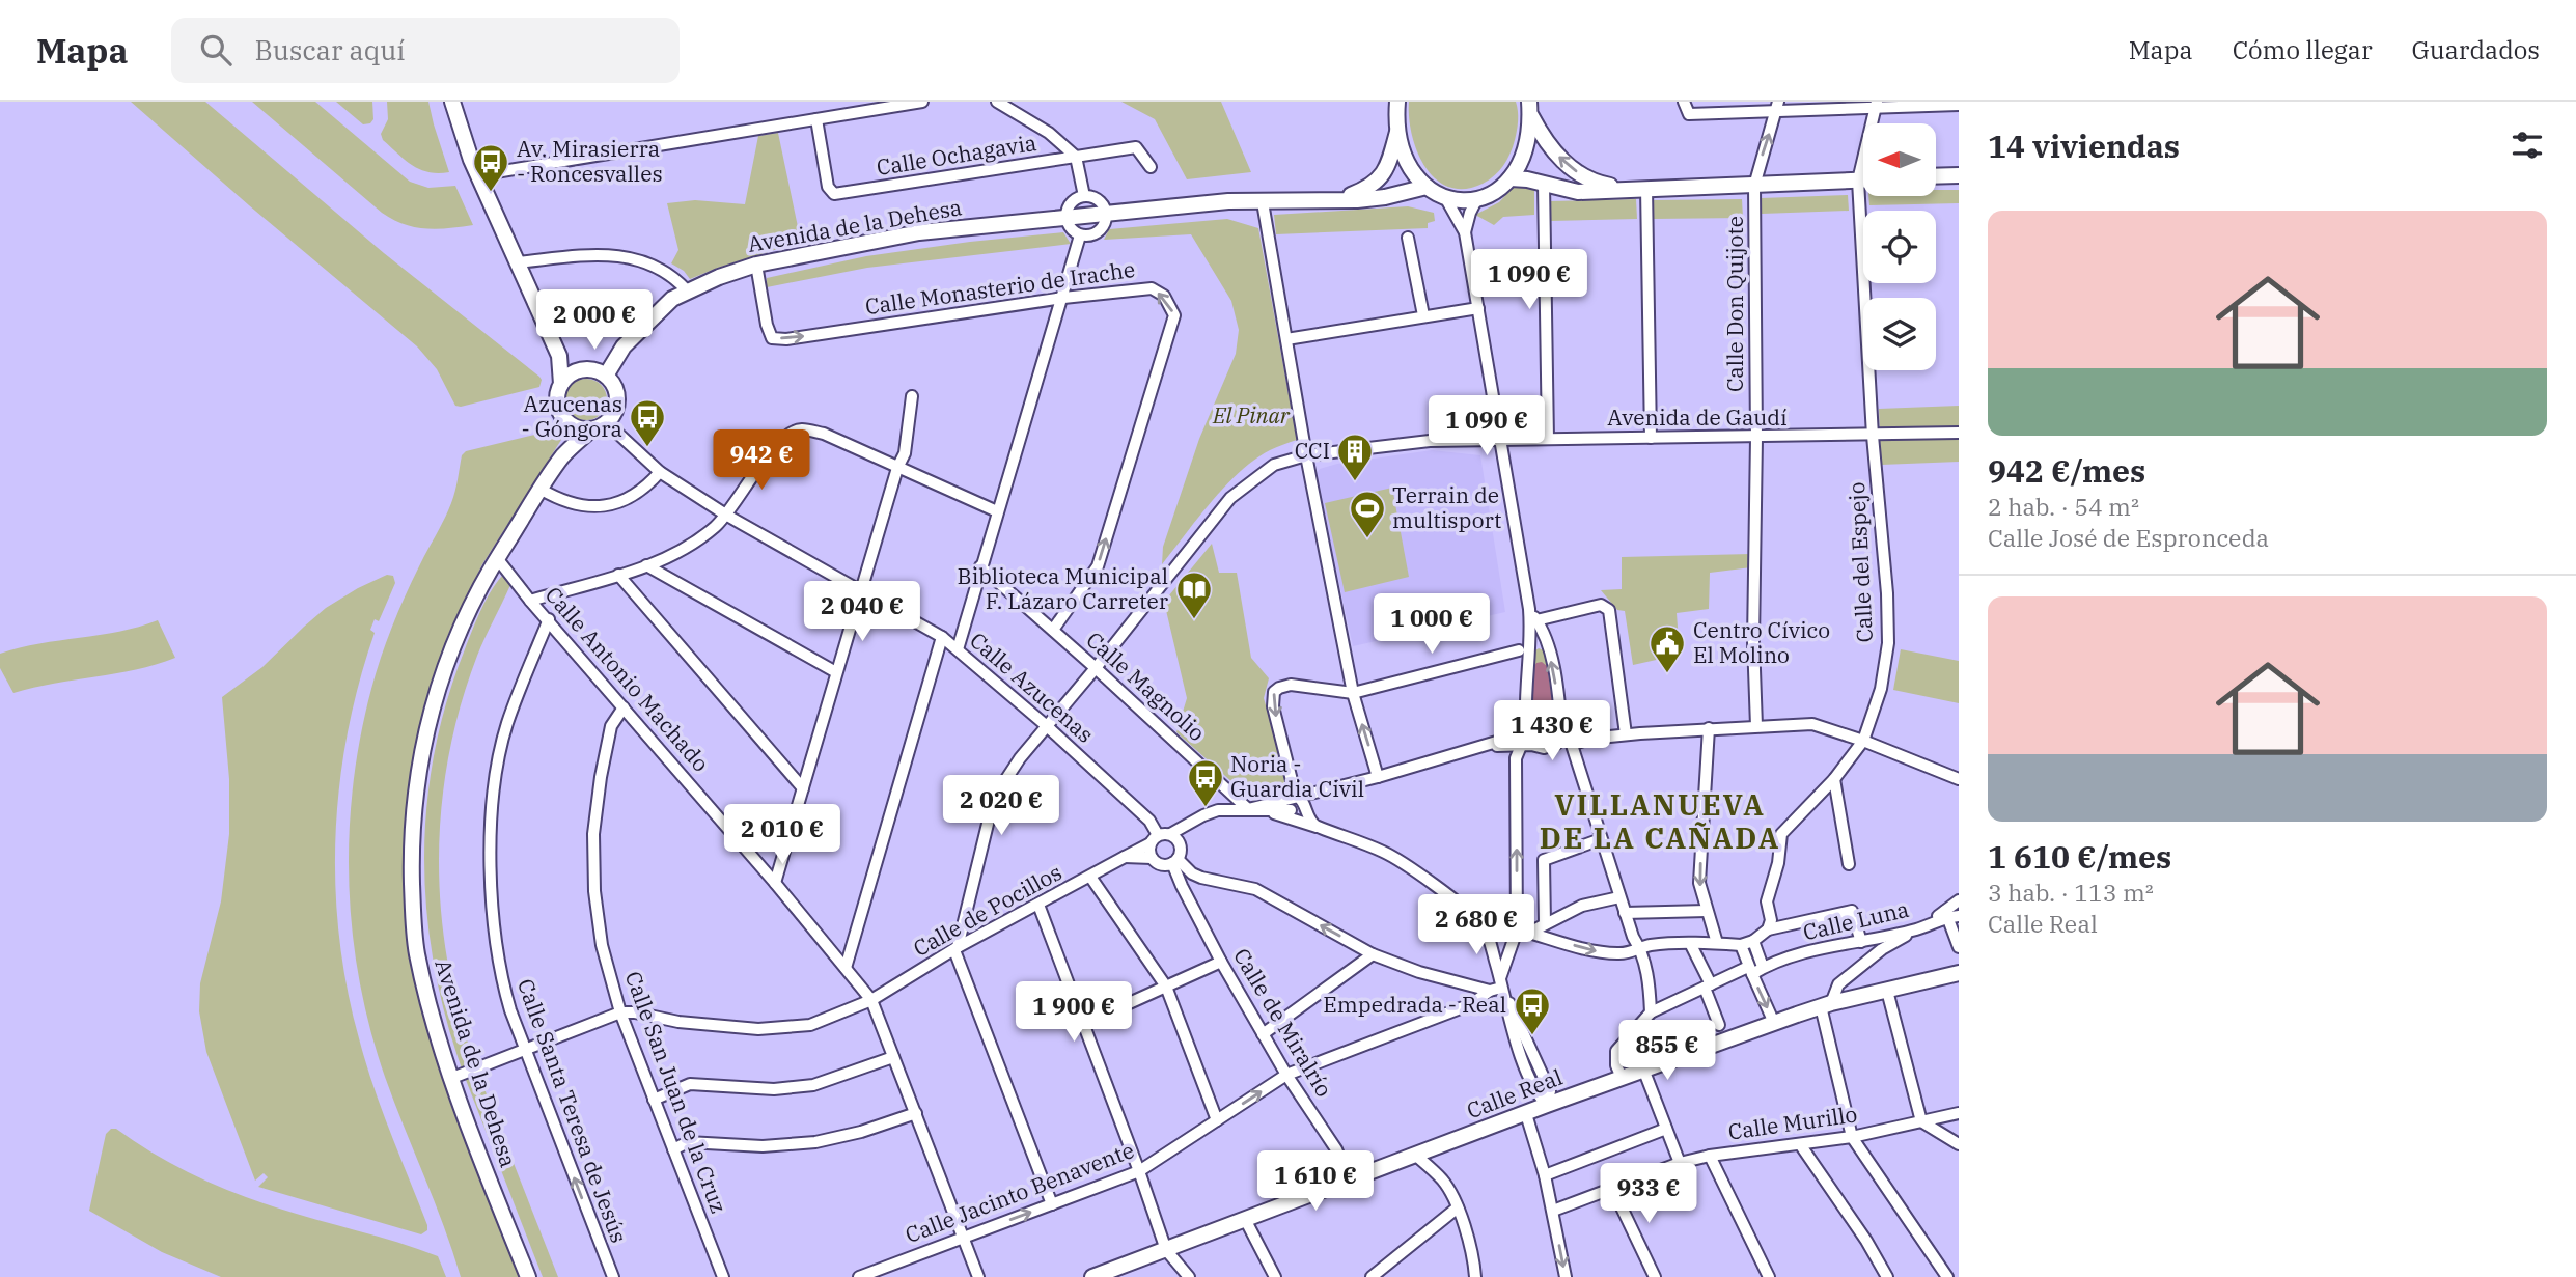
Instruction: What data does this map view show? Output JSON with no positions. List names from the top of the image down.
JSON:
{
  "streets": {
    "street": [
      "Calle Ochagavia",
      "Avenida de la Dehesa",
      "Calle Monasterio de Irache",
      "Calle Don Quijote",
      "Avenida de Gaudí",
      "Calle del Espejo",
      "Calle Antonio Machado",
      "Calle Magnolio",
      "Calle Azucenas",
      "Calle de Pocillos",
      "Calle Luna",
      "Calle de Miralrío",
      "Calle San Juan de la Cruz",
      "Calle Real",
      "Calle Santa Teresa de Jesús",
      "Calle Murillo",
      "Calle Jacinto Benavente"
    ]
  },
  "crossings": [
    ["Avenida de la Dehesa", "Calle Monasterio de Irache"],
    ["Avenida de la Dehesa", "Calle Antonio Machado"],
    ["Avenida de la Dehesa", "Calle Azucenas"],
    ["Calle Monasterio de Irache", "Calle Magnolio"],
    ["Calle Don Quijote", "Avenida de Gaudí"],
    ["Avenida de Gaudí", "Calle del Espejo"],
    ["Avenida de Gaudí", "Calle Magnolio"],
    ["Avenida de Gaudí", "Calle Azucenas"],
    ["Avenida de Gaudí", "Calle de Pocillos"],
    ["Calle Antonio Machado", "Calle de Pocillos"],
    ["Calle Antonio Machado", "Calle San Juan de la Cruz"],
    ["Calle Antonio Machado", "Calle Santa Teresa de Jesús"],
    ["Calle Antonio Machado", "Calle Jacinto Benavente"],
    ["Calle Magnolio", "Calle de Pocillos"],
    ["Calle Azucenas", "Calle de Pocillos"],
    ["Calle Azucenas", "Calle de Miralrío"],
    ["Calle de Pocillos", "Calle de Miralrío"],
    ["Calle de Pocillos", "Calle San Juan de la Cruz"],
    ["Calle de Miralrío", "Calle Real"],
    ["Calle de Miralrío", "Calle Jacinto Benavente"]
  ],
  "one_way": ["Calle Santa Teresa de Jesús"],
  "districts": ["VILLANUEVA DE LA CAÑADA"],
  "parks": ["El Pinar"],
  "places": {
    "bus stop": [
      "Av. Mirasierra - Roncesvalles",
      "Azucenas - Góngora",
      "Noria - Guardia Civil",
      "Empedrada - Real"
    ],
    "building": ["CCI"],
    "sports": ["Terrain de multisport"],
    "library": ["Biblioteca Municipal F. Lázaro Carreter"],
    "public building": ["Centro Cívico El Molino"]
  },
  "north": "left",
  "page": {
    "header": "Mapa",
    "search": "Buscar aquí",
    "nav": ["Mapa", "Cómo llegar", "Guardados"],
    "heading": "14 viviendas",
    "list": [
      {
        "name": "942 €/mes",
        "note": "2 hab. · 54 m² · Calle José de Espronceda"
      },
      {
        "name": "1 610 €/mes",
        "note": "3 hab. · 113 m² · Calle Real"
      }
    ],
    "price": [
      "1 090 €",
      "2 000 €",
      "1 090 €",
      "942 €",
      "2 040 €",
      "1 000 €",
      "1 430 €",
      "2 020 €",
      "2 010 €",
      "2 680 €",
      "1 900 €",
      "855 €",
      "1 610 €",
      "933 €"
    ]
  }
}
